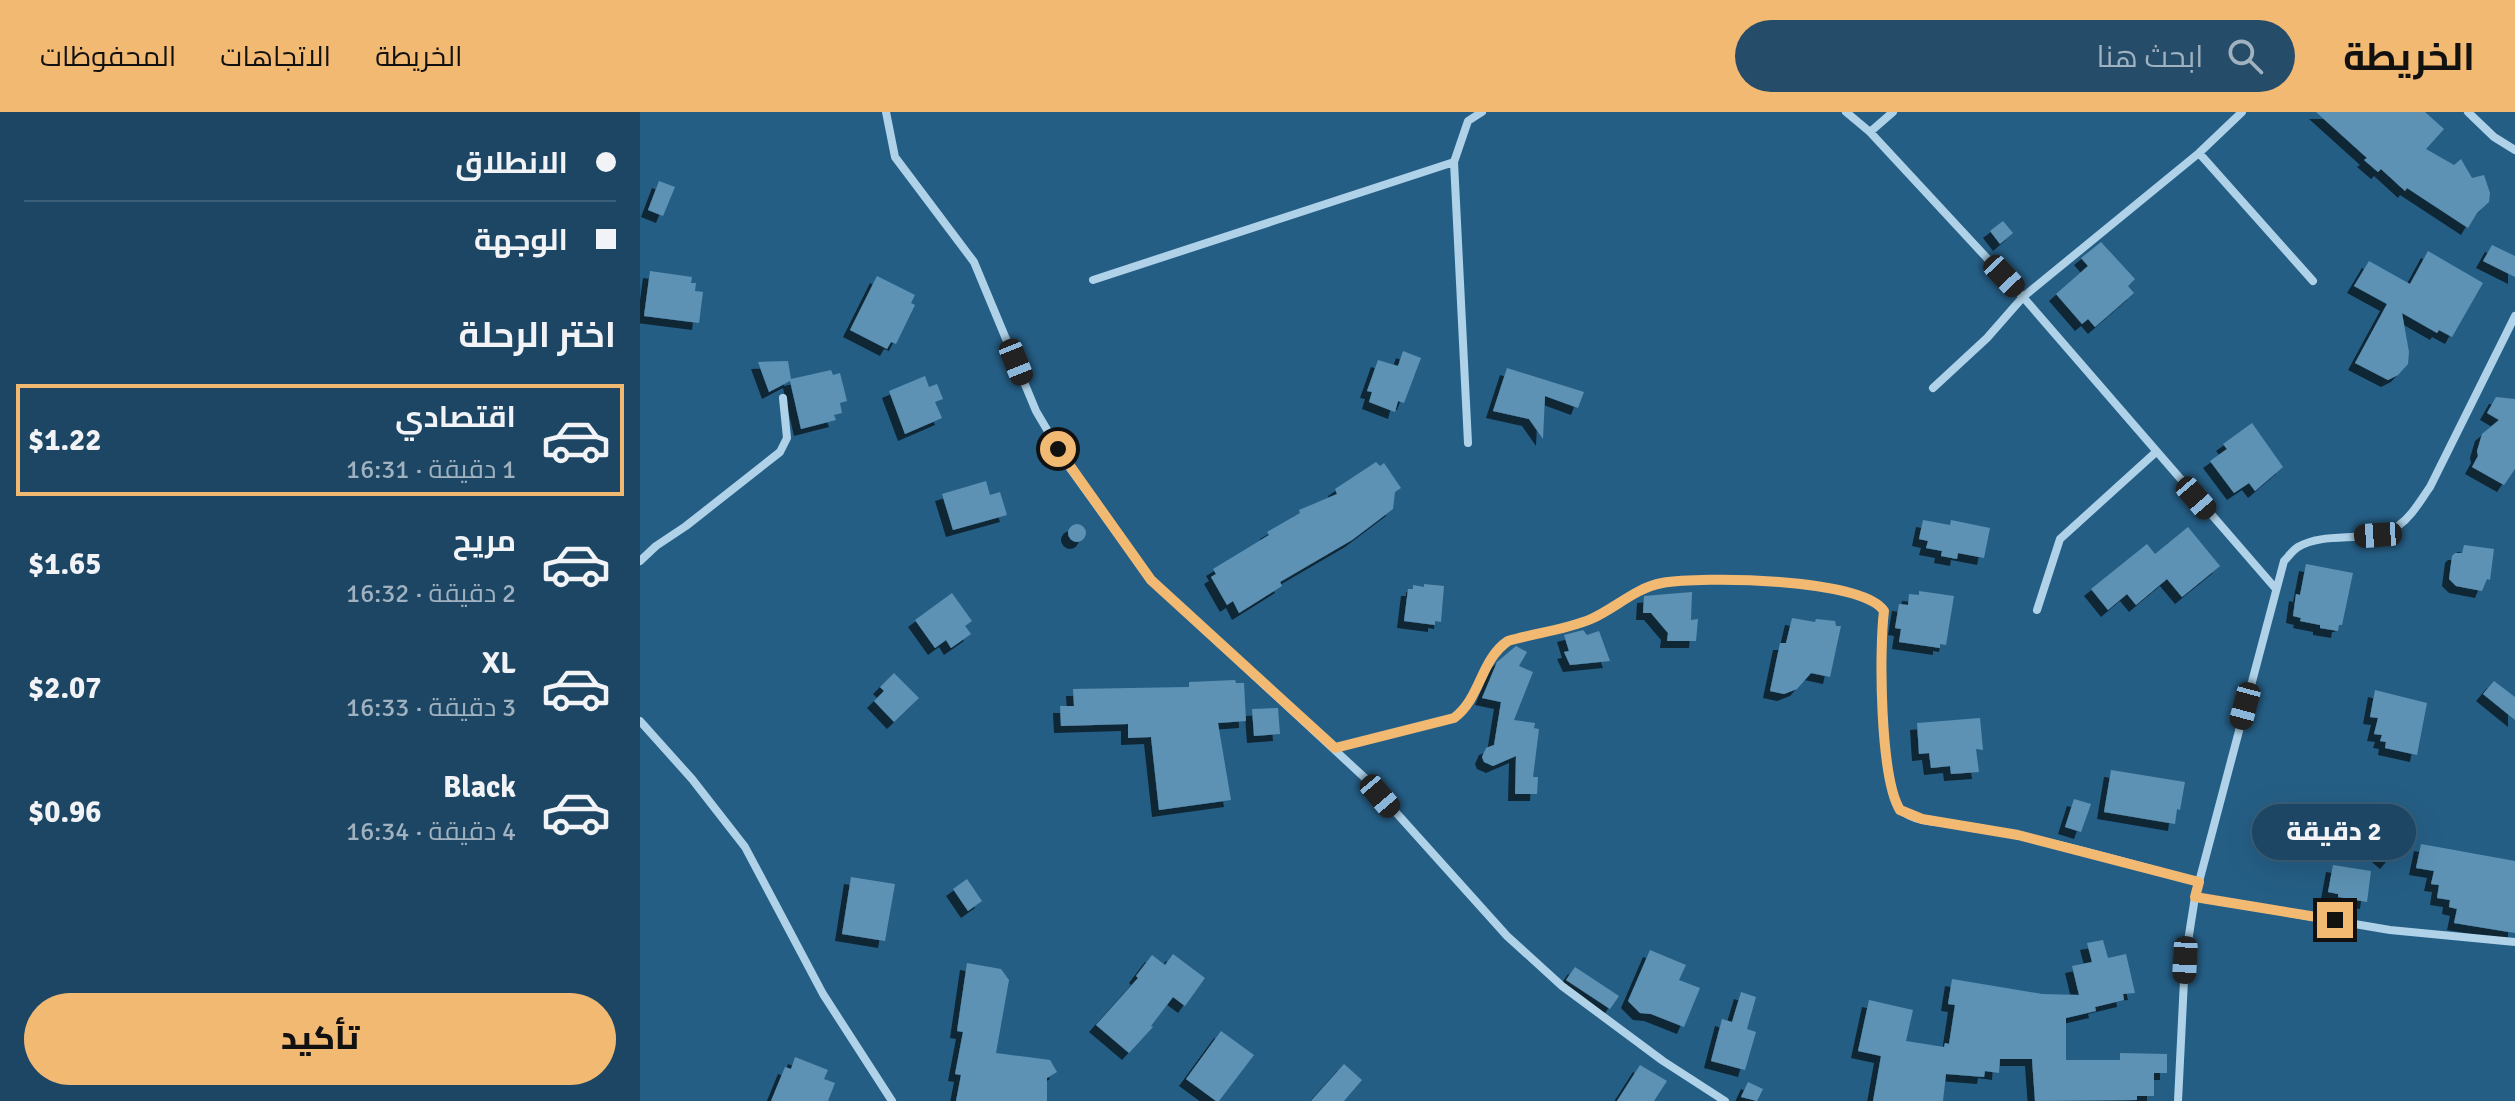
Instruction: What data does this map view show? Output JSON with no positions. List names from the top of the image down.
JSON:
{
  "page": {
    "header": "الخريطة",
    "search": "ابحث هنا",
    "nav": ["الخريطة", "الاتجاهات", "المحفوظات"],
    "banner": ["الانطلاق", "الوجهة"],
    "heading": "اختر الرحلة",
    "list": [
      {
        "name": "اقتصادي",
        "note": "1 دقيقة · 16:31",
        "value": "$1.22"
      },
      {
        "name": "مريح",
        "note": "2 دقيقة · 16:32",
        "value": "$1.65"
      },
      {
        "name": "XL",
        "note": "3 دقيقة · 16:33",
        "value": "$2.07"
      },
      {
        "name": "Black",
        "note": "4 دقيقة · 16:34",
        "value": "$0.96"
      }
    ],
    "bubble": "2 دقيقة",
    "buttons": "تأكيد"
  }
}
